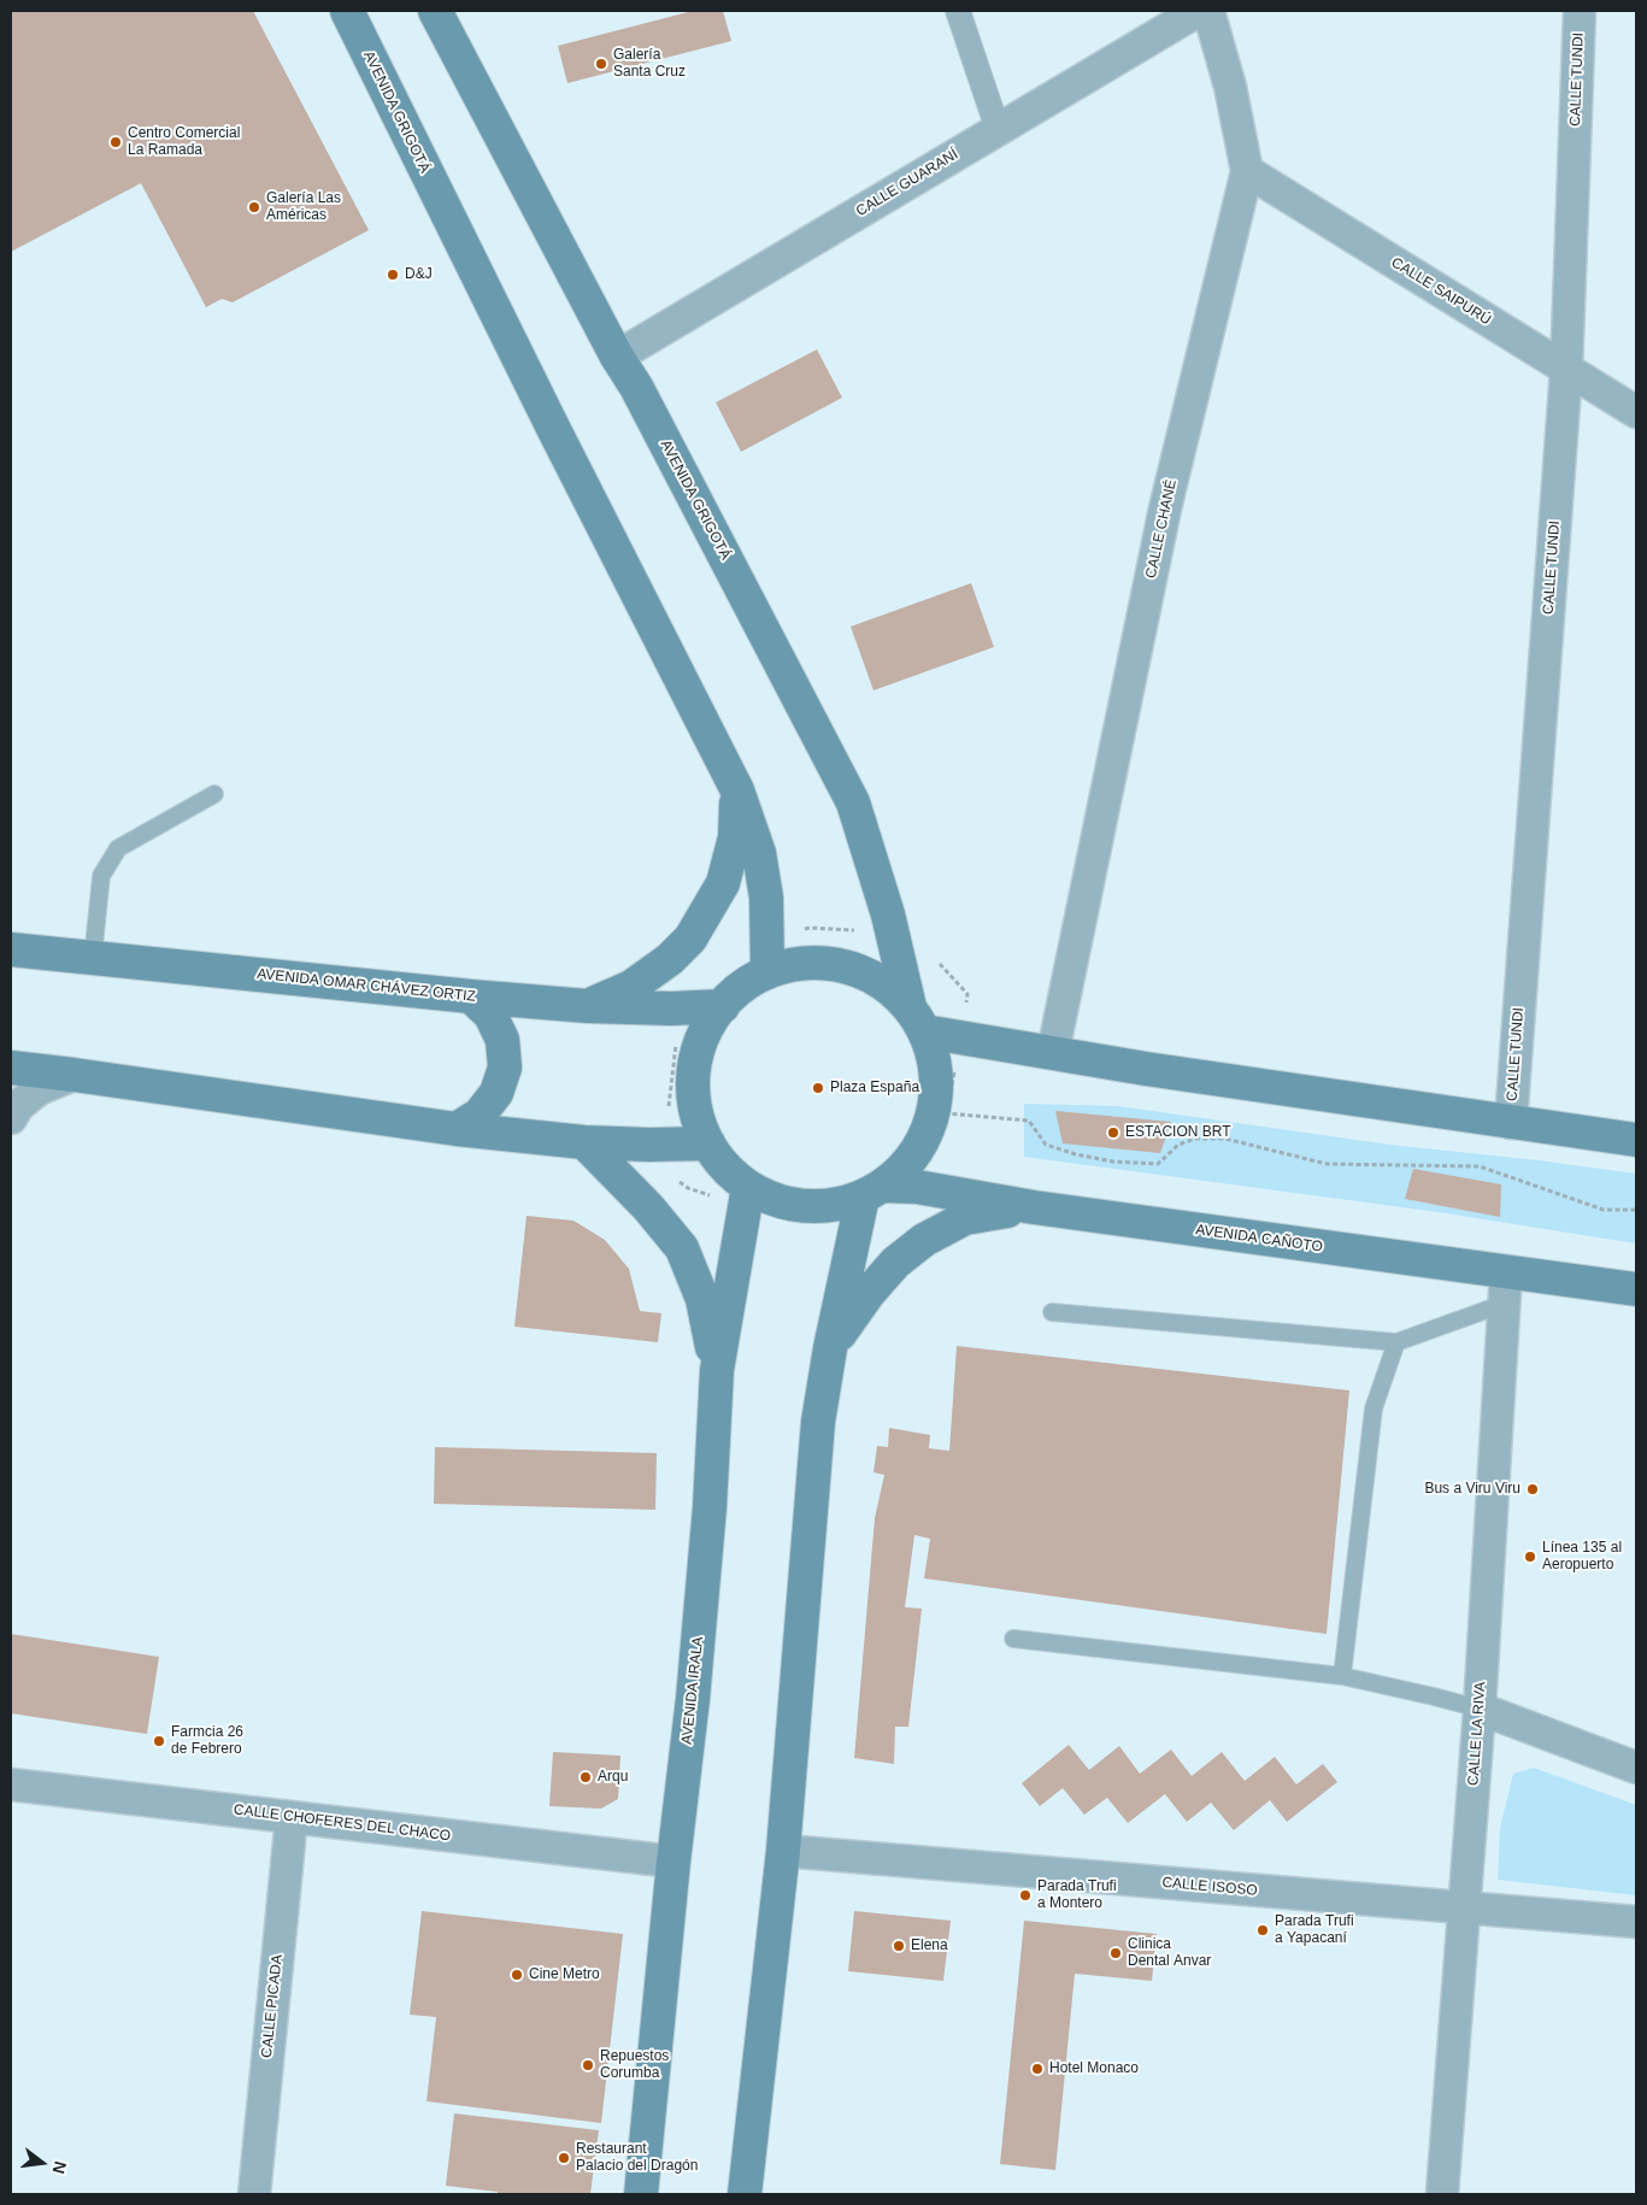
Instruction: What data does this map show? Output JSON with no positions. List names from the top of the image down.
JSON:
{
  "streets": {
    "main road": [
      "AVENIDA GRIGOTÁ",
      "AVENIDA OMAR CHÁVEZ ORTIZ",
      "AVENIDA CAÑOTO",
      "AVENIDA IRALA"
    ],
    "street": [
      "CALLE TUNDI",
      "CALLE GUARANÍ",
      "CALLE SAIPURÚ",
      "CALLE CHANÉ",
      "CALLE LA RIVA",
      "CALLE CHOFERES DEL CHACO",
      "CALLE ISOSO",
      "CALLE PICADA"
    ]
  },
  "crossings": [
    ["CALLE TUNDI", "CALLE SAIPURÚ"],
    ["AVENIDA GRIGOTÁ", "CALLE GUARANÍ"],
    ["AVENIDA GRIGOTÁ", "AVENIDA CAÑOTO"],
    ["CALLE SAIPURÚ", "CALLE CHANÉ"],
    ["AVENIDA CAÑOTO", "CALLE LA RIVA"],
    ["AVENIDA IRALA", "CALLE CHOFERES DEL CHACO"],
    ["CALLE LA RIVA", "CALLE ISOSO"],
    ["CALLE CHOFERES DEL CHACO", "CALLE PICADA"]
  ],
  "places": [
    "Galería Santa Cruz",
    "Centro Comercial La Ramada",
    "Galería Las Américas",
    "D&J",
    "Plaza España",
    "ESTACION BRT",
    "Bus a Viru Viru",
    "Línea 135 al Aeropuerto",
    "Farmcia 26 de Febrero",
    "Arqu",
    "Parada Trufi a Montero",
    "Parada Trufi a Yapacaní",
    "Elena",
    "Clinica Dental Anvar",
    "Cine Metro",
    "Repuestos Corumba",
    "Hotel Monaco",
    "Restaurant Palacio del Dragón"
  ],
  "north": "right"
}
